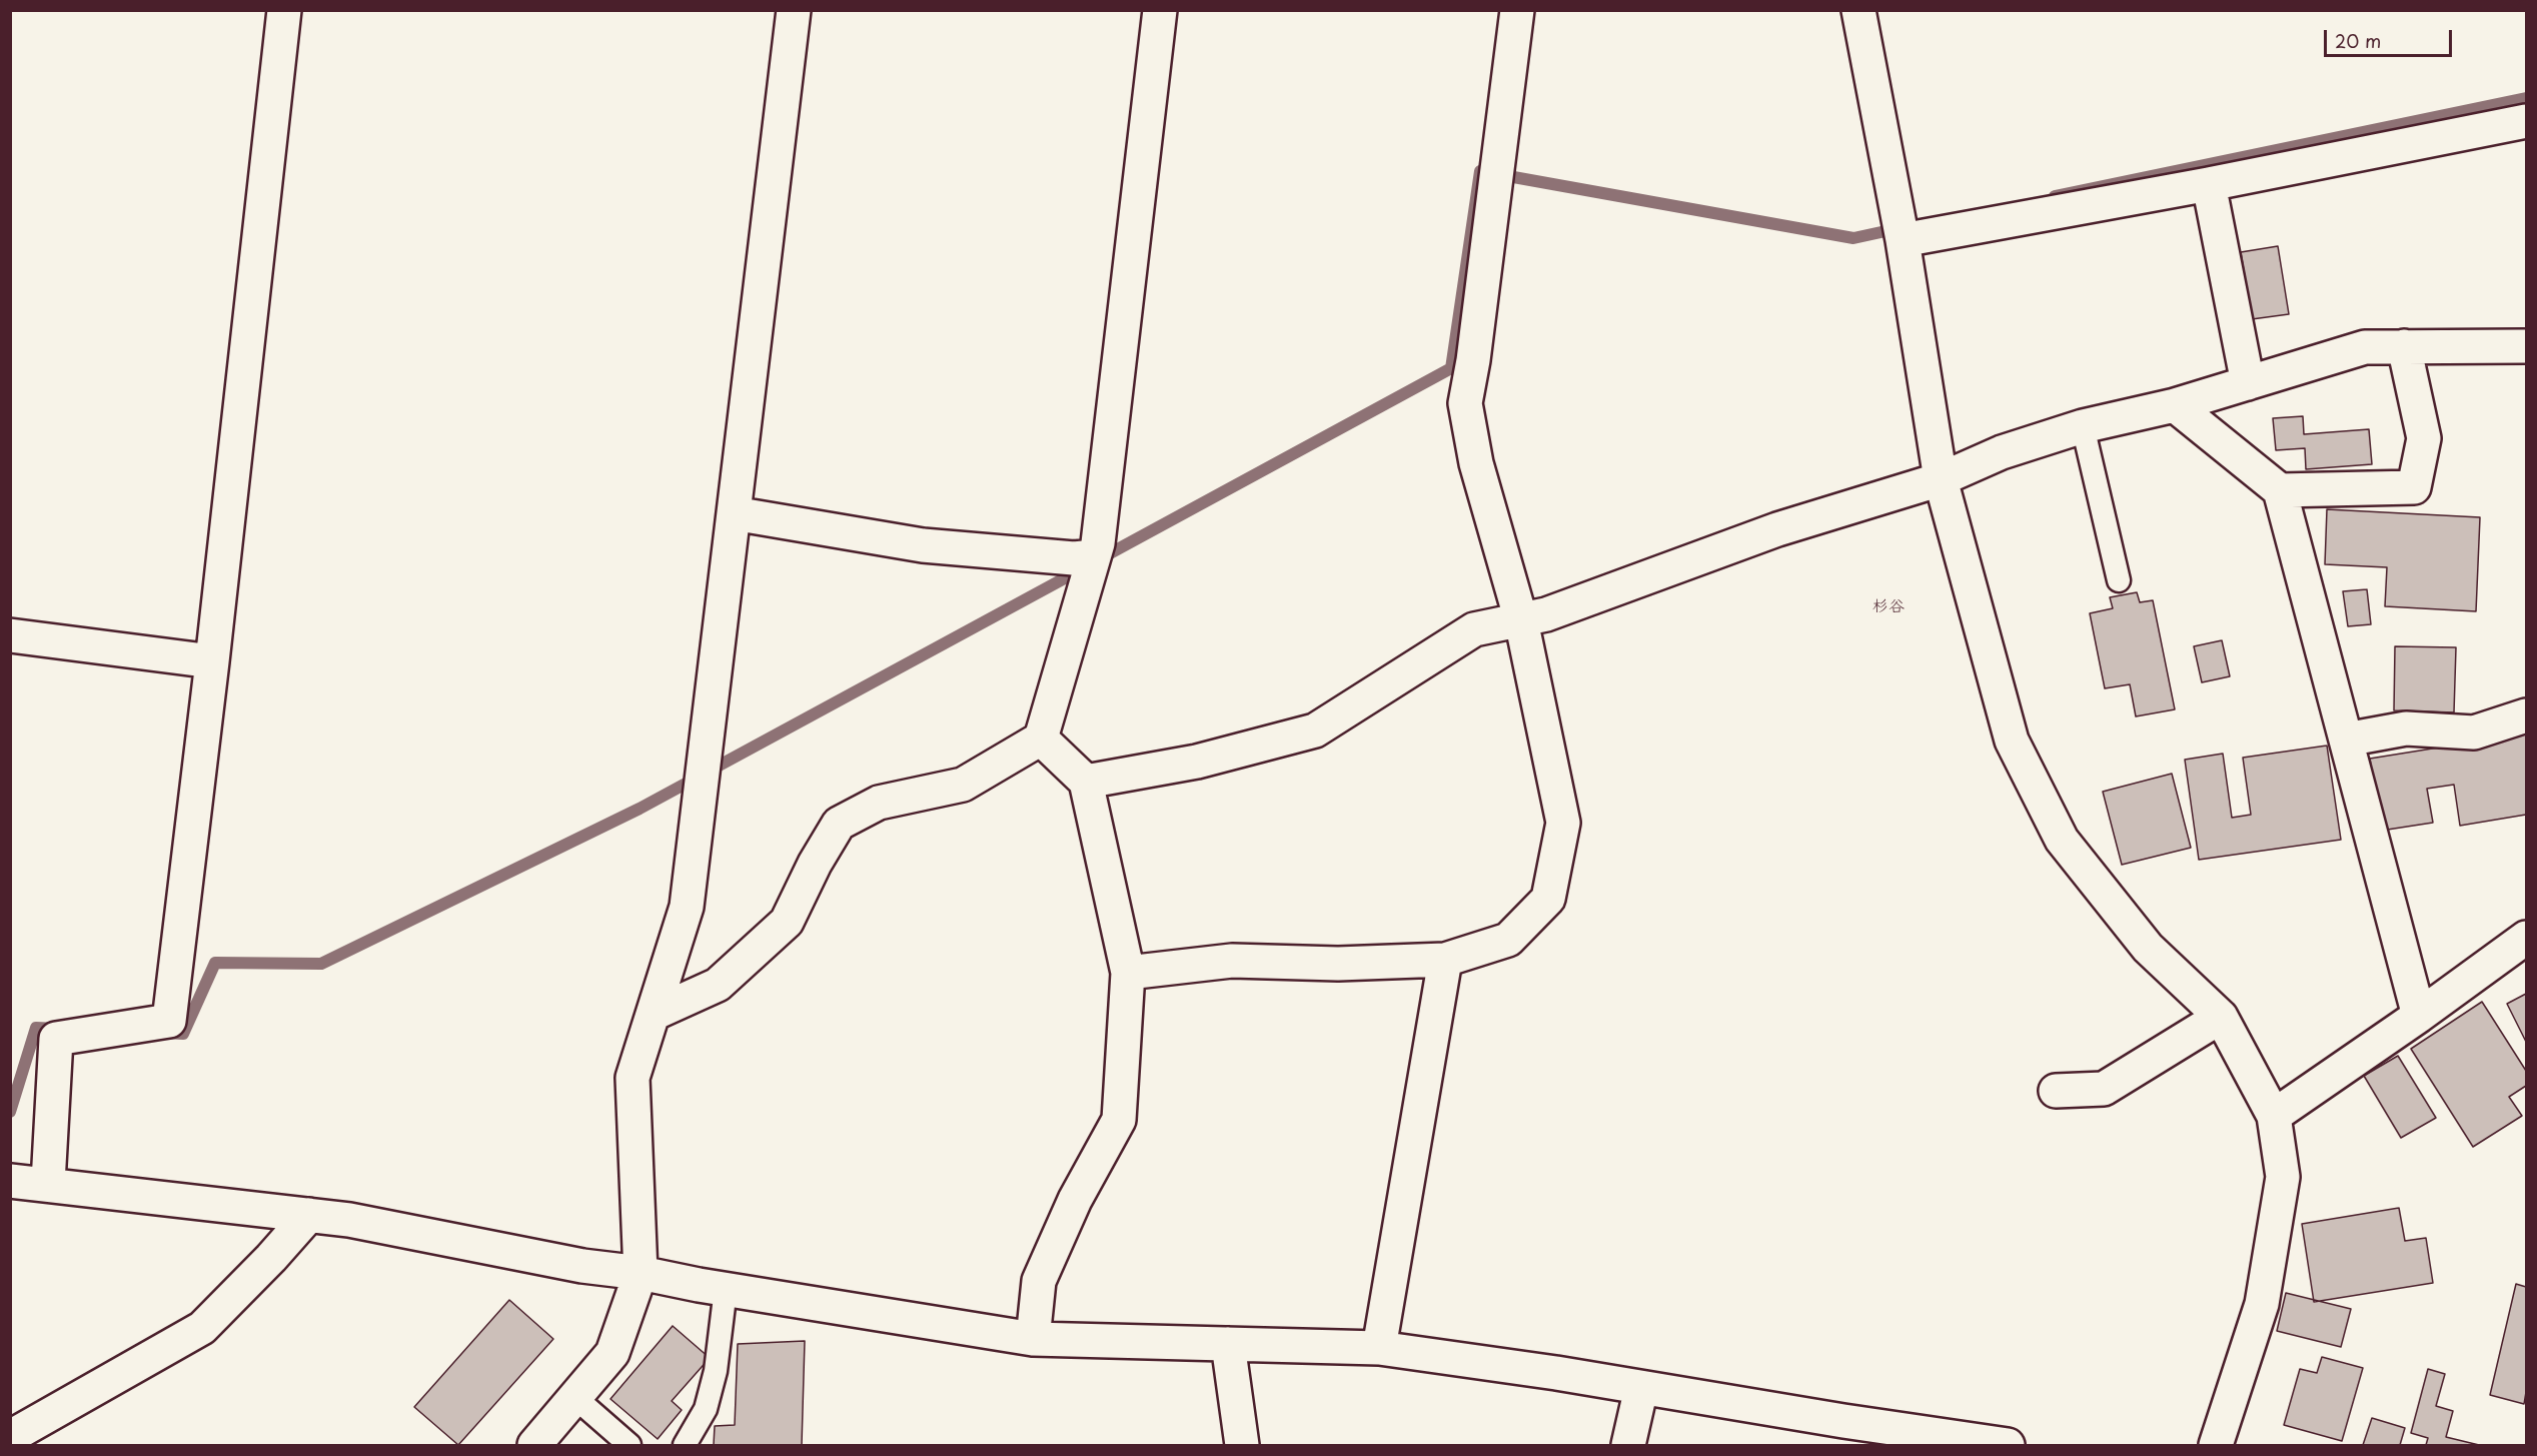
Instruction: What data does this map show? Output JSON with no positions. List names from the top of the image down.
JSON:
{
  "districts": ["杉谷"],
  "scale_bar": "20 m"
}
